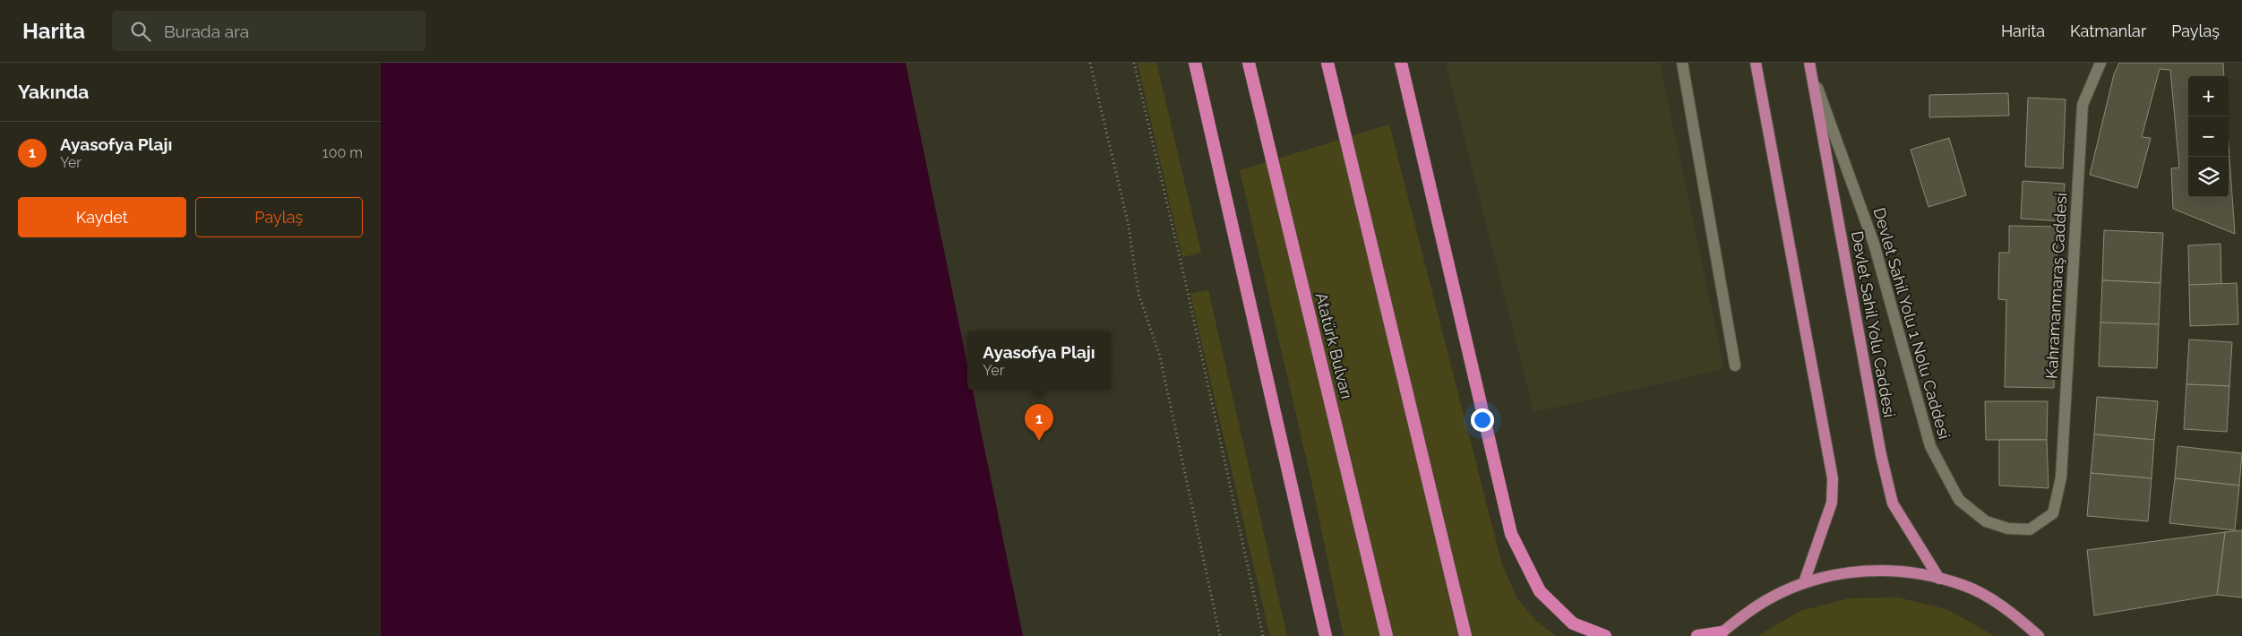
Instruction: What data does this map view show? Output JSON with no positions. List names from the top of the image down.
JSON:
{
  "streets": {
    "highway": ["Atatürk Bulvarı"],
    "main road": ["Devlet Sahil Yolu Caddesi"],
    "street": ["Kahramanmaraş Caddesi", "Devlet Sahil Yolu 1 Nolu Caddesi"]
  },
  "crossings": [
    ["Kahramanmaraş Caddesi", "Devlet Sahil Yolu 1 Nolu Caddesi"],
    ["Devlet Sahil Yolu 1 Nolu Caddesi", "Devlet Sahil Yolu Caddesi"]
  ],
  "page": {
    "header": "Harita",
    "search": "Burada ara",
    "nav": ["Harita", "Katmanlar", "Paylaş"],
    "heading": "Yakında",
    "map_buttons": ["+", "−"],
    "list": [
      {
        "mark": "1",
        "name": "Ayasofya Plajı",
        "note": "Yer",
        "value": "100 m"
      }
    ],
    "buttons": ["Kaydet", "Paylaş"],
    "popup": ["Ayasofya Plajı", "Yer"],
    "pins": "1"
  }
}
